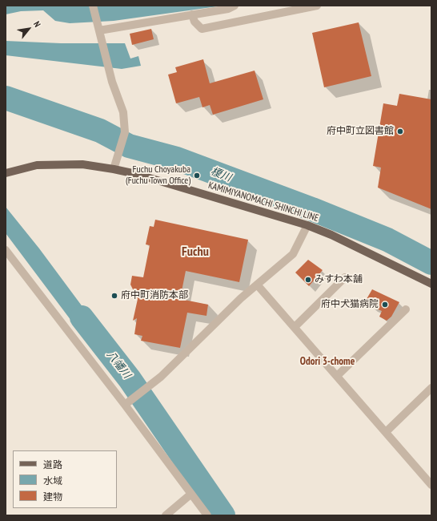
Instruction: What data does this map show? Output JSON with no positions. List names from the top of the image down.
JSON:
{
  "streets": {
    "main road": ["KAMIMIYANOMACHI SHINCHI LINE"]
  },
  "districts": ["Fuchu", "Odori 3-chome"],
  "water": ["榎川", "八幡川"],
  "places": [
    "府中町立図書館",
    "Fuchu Choyakuba (Fuchu Town Office)",
    "みすわ本舗",
    "府中町消防本部",
    "府中犬猫病院"
  ],
  "legend": ["道路", "水域", "建物"],
  "north": "top right"
}
